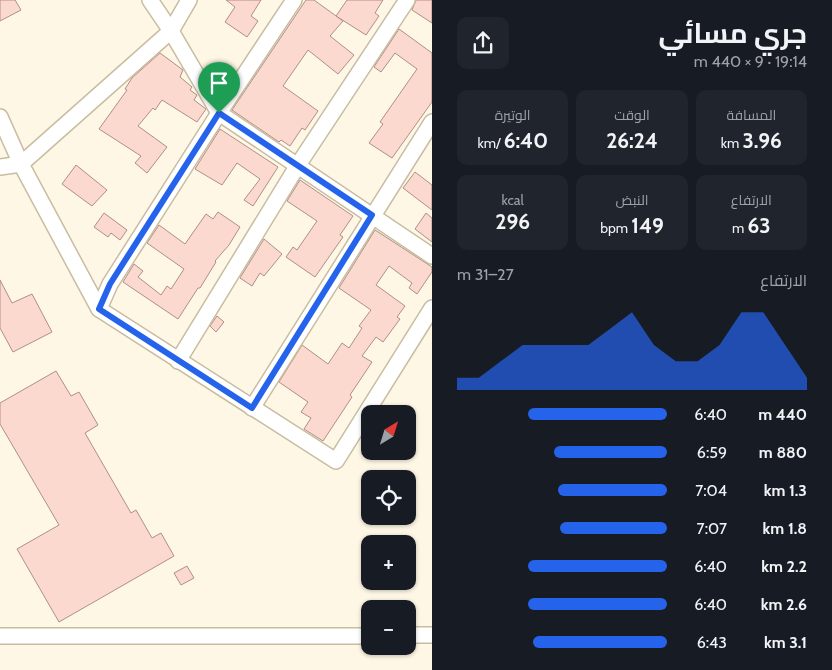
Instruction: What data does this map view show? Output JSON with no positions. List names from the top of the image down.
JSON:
{
  "north": "top right",
  "page": {
    "heading": ["جري مسائي", "19:14 · 9 × 440 m"],
    "stats": [
      ["المسافة", "3.96 km"],
      ["الوقت", "26:24"],
      ["الوتيرة", "6:40 /km"],
      ["الارتفاع", "63 m"],
      ["النبض", "149 bpm"],
      ["kcal", "296"]
    ],
    "chart": ["الارتفاع", "27–31 m"],
    "list": [
      {
        "name": "440 m",
        "note": "6:40"
      },
      {
        "name": "880 m",
        "note": "6:59"
      },
      {
        "name": "1.3 km",
        "note": "7:04"
      },
      {
        "name": "1.8 km",
        "note": "7:07"
      },
      {
        "name": "2.2 km",
        "note": "6:40"
      },
      {
        "name": "2.6 km",
        "note": "6:40"
      },
      {
        "name": "3.1 km",
        "note": "6:43"
      }
    ],
    "map_buttons": ["+", "−"]
  }
}
